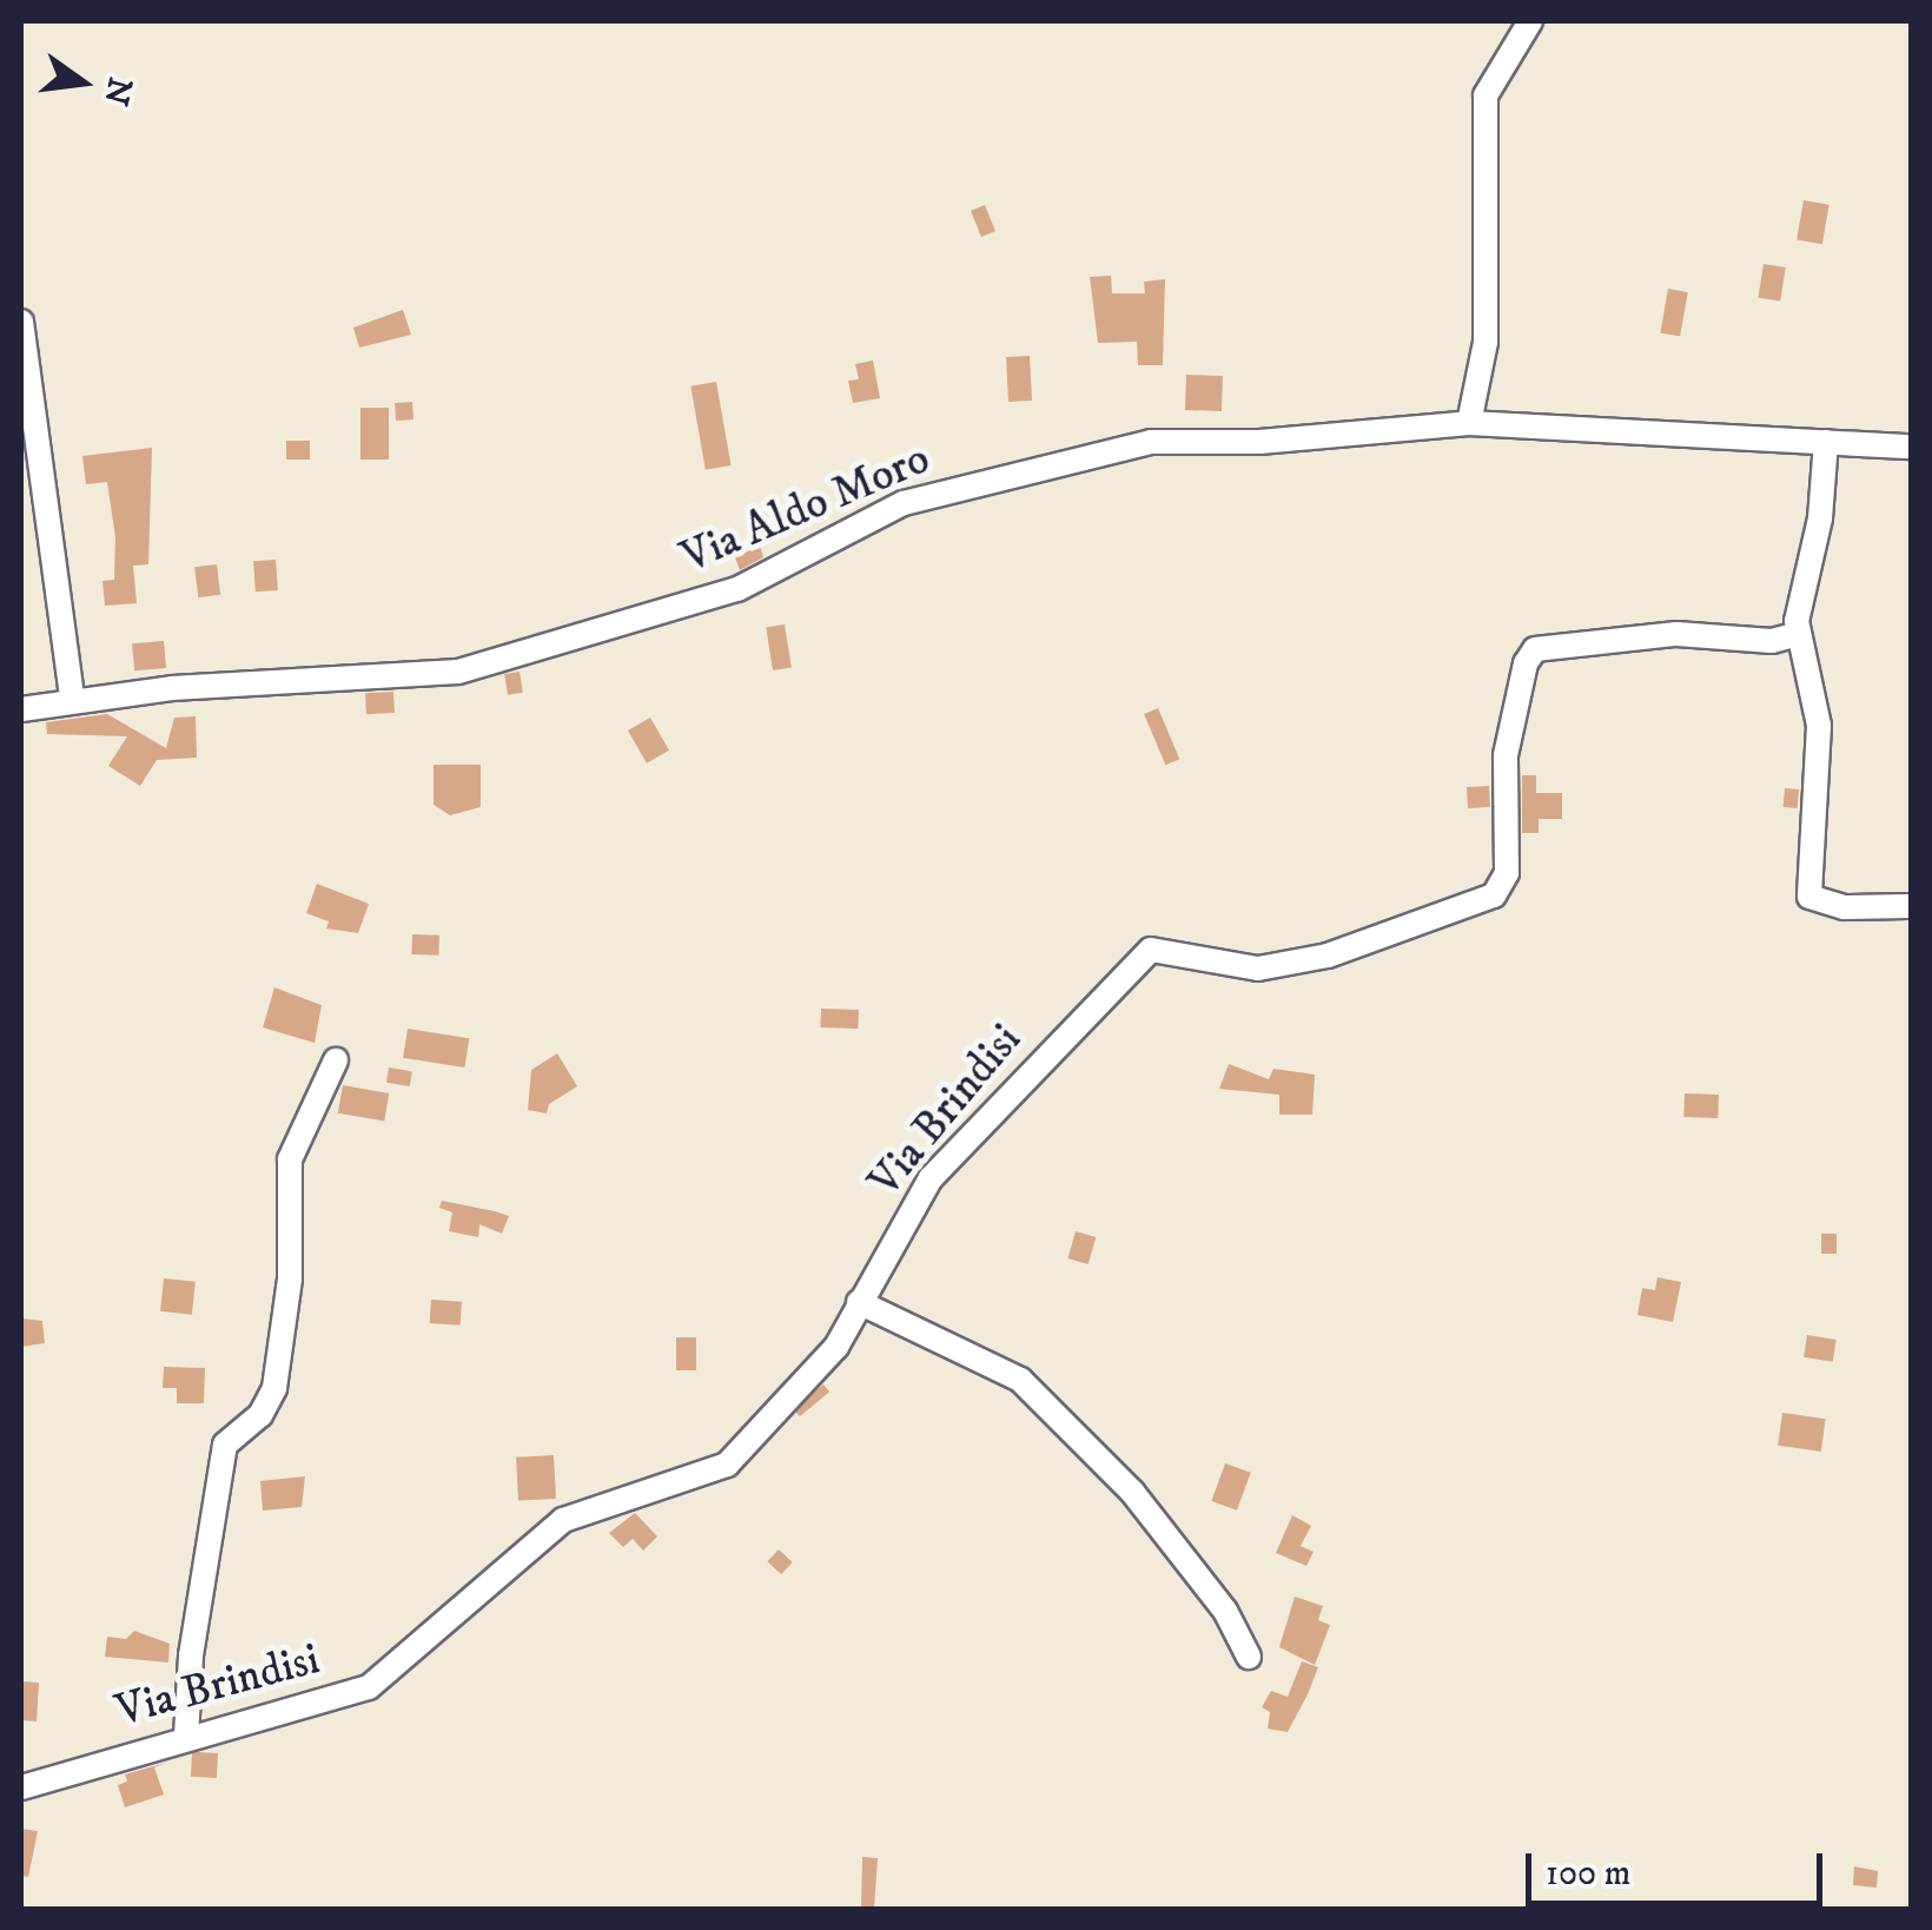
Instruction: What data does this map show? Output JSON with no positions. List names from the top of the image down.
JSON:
{
  "streets": {
    "street": ["Via Aldo Moro", "Via Brindisi"]
  },
  "scale_bar": "100 m",
  "north": "right"
}
